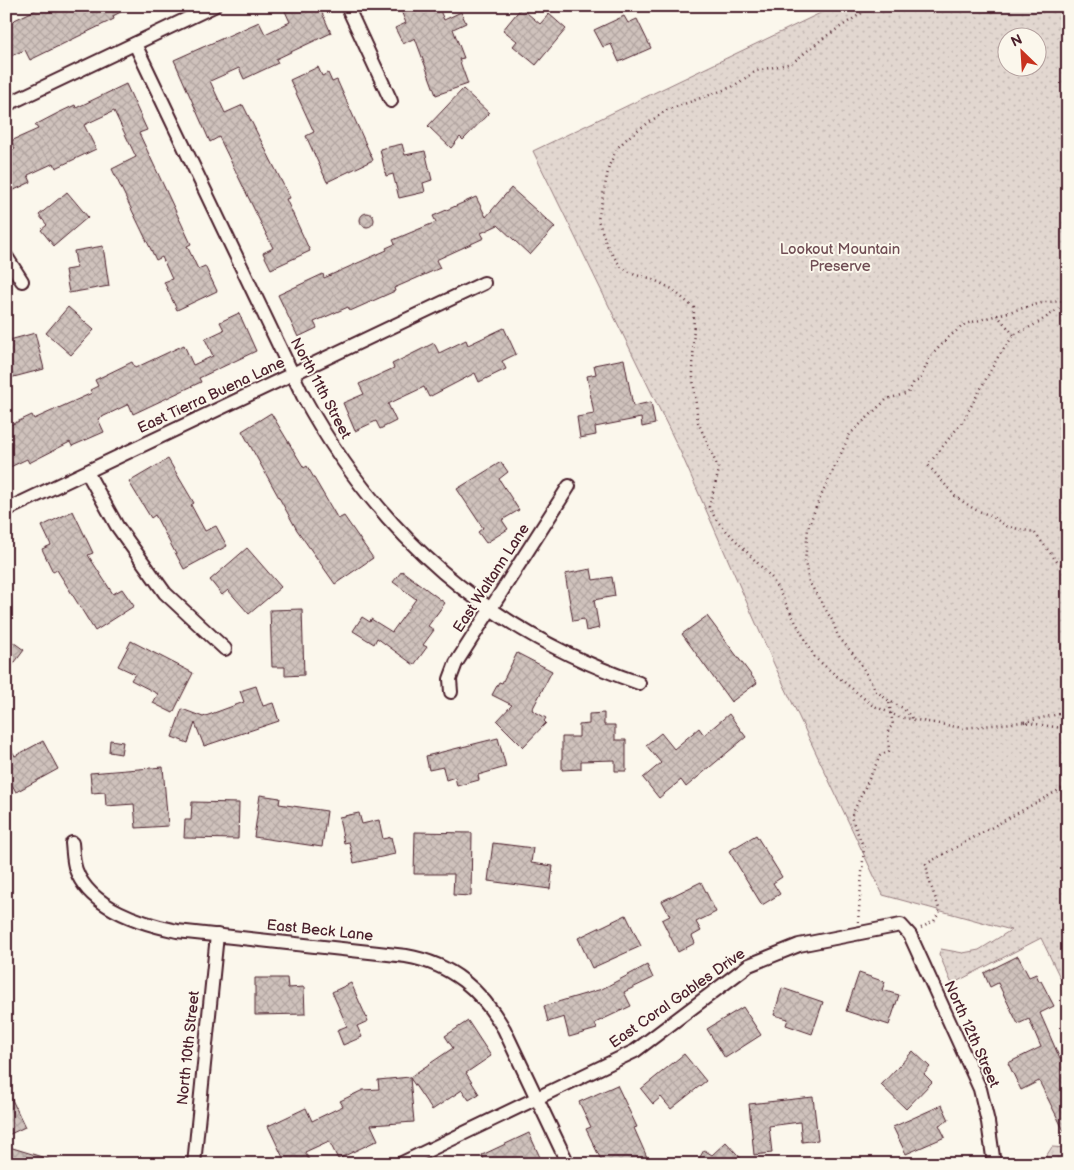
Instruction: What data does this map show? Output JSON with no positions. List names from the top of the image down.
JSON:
{
  "streets": {
    "street": [
      "North 11th Street",
      "East Tierra Buena Lane",
      "East Waltann Lane",
      "East Beck Lane",
      "East Coral Gables Drive",
      "North 12th Street",
      "North 10th Street"
    ]
  },
  "crossings": [
    ["North 11th Street", "East Tierra Buena Lane"],
    ["North 11th Street", "East Waltann Lane"],
    ["East Beck Lane", "East Coral Gables Drive"],
    ["East Beck Lane", "North 10th Street"],
    ["East Coral Gables Drive", "North 12th Street"]
  ],
  "parks": ["Lookout Mountain Preserve"],
  "north": "top left"
}
